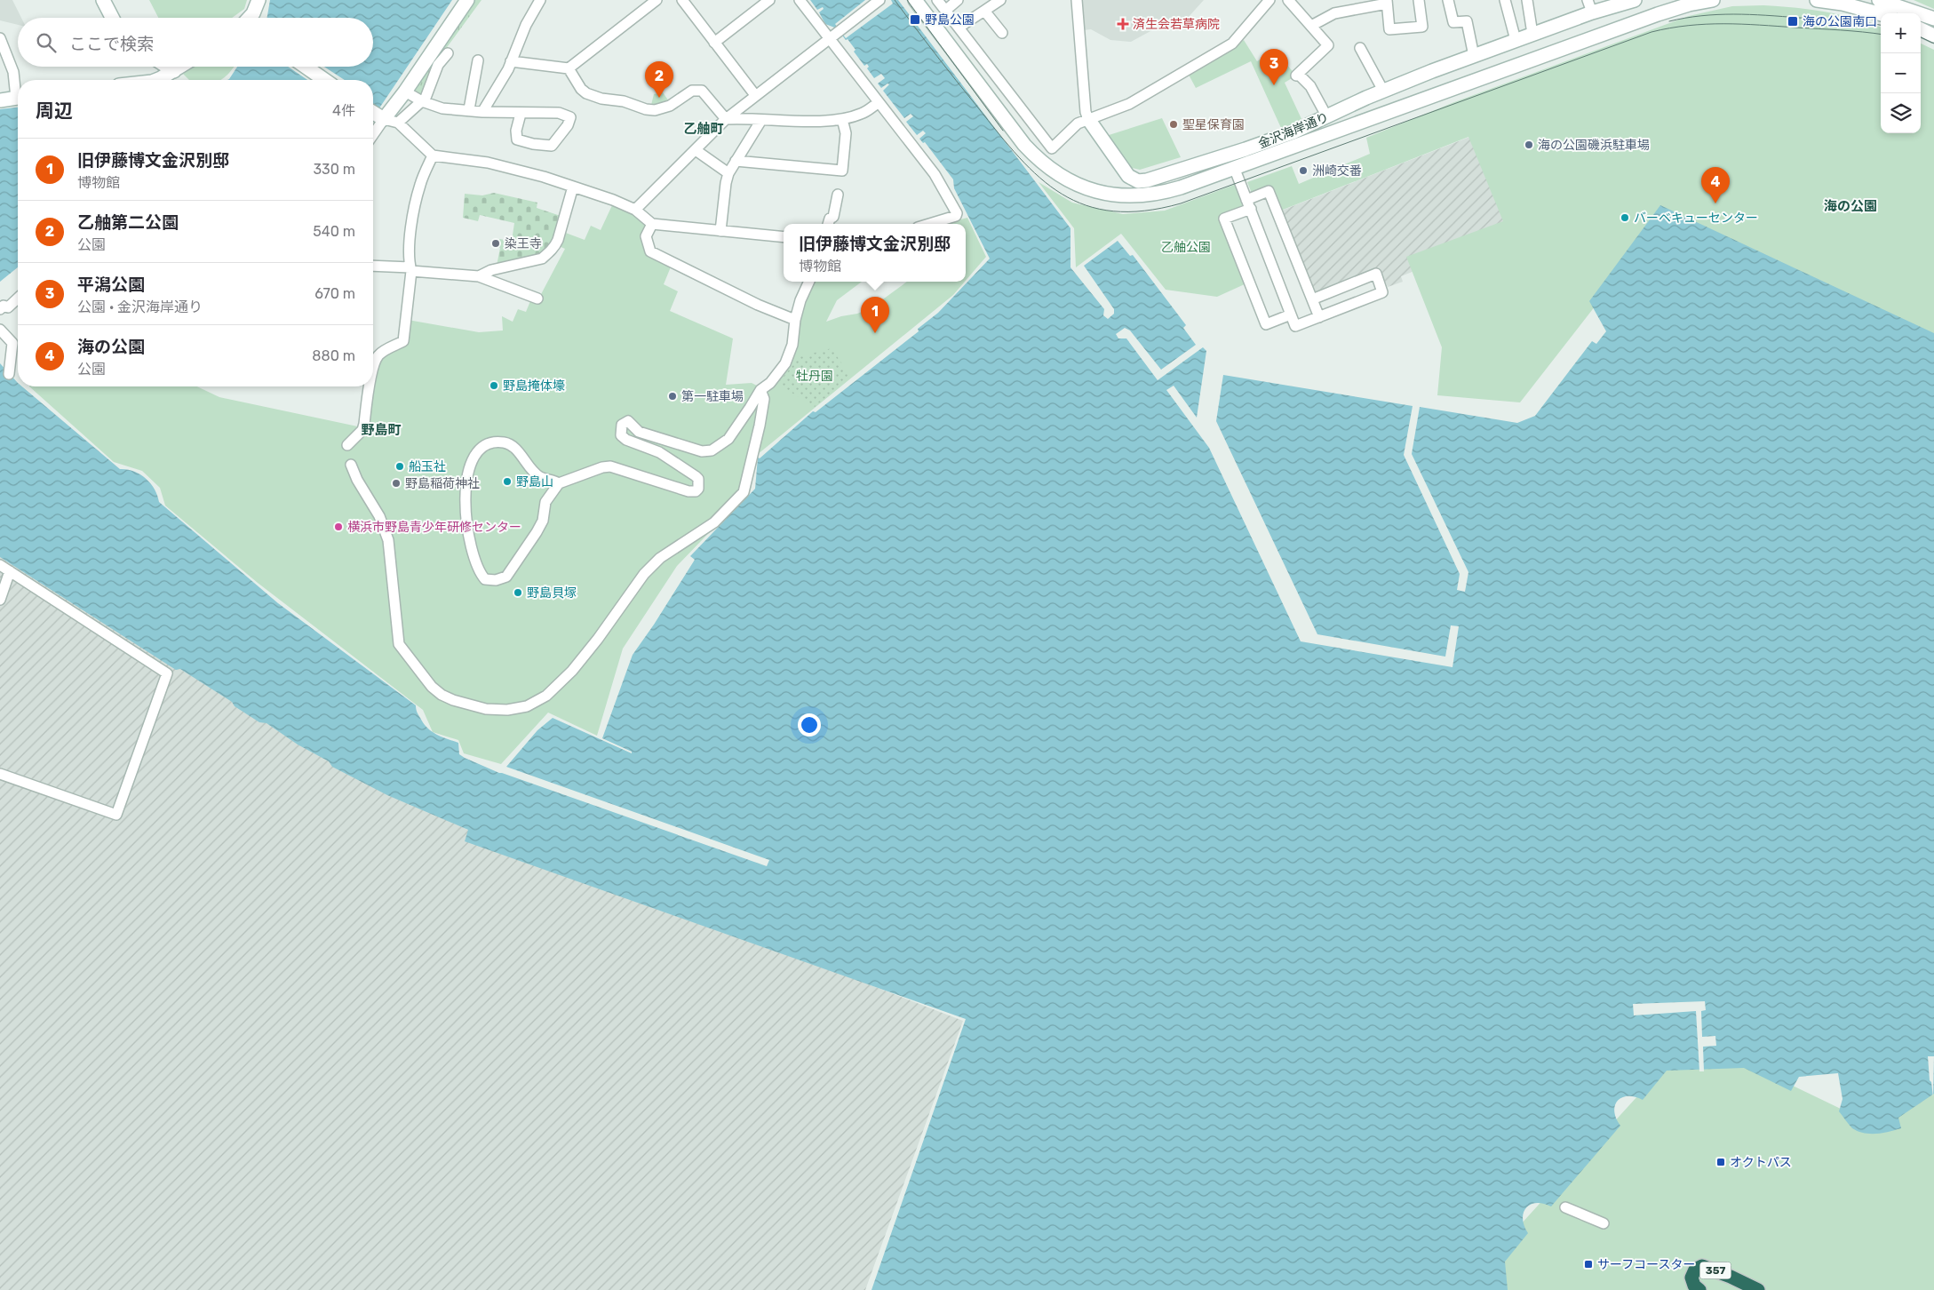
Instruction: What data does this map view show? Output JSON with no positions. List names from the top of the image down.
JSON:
{
  "streets": {
    "highway": ["357"],
    "street": ["金沢海岸通り"]
  },
  "districts": ["乙舳町", "海の公園", "野島町"],
  "parks": ["乙舳公園", "牡丹園"],
  "places": {
    "transit": [
      "野島公園",
      "海の公園南口",
      "オクトパス",
      "サーフコースター"
    ],
    "health": ["済生会若草病院"],
    "other": [
      "聖星保育園",
      "海の公園磯浜駐車場",
      "洲崎交番",
      "バーベキューセンター",
      "染王寺",
      "野島掩体壕",
      "第一駐車場",
      "船玉社",
      "野島山",
      "野島稲荷神社",
      "横浜市野島青少年研修センター",
      "野島貝塚"
    ]
  },
  "page": {
    "map_buttons": ["+", "−"],
    "search": "ここで検索",
    "pins": [
      "3",
      "2",
      "4",
      "1"
    ],
    "heading": ["周辺", "4件"],
    "list": [
      {
        "mark": "1",
        "name": "旧伊藤博文金沢別邸",
        "note": "博物館",
        "value": "330 m"
      },
      {
        "mark": "2",
        "name": "乙舳第二公園",
        "note": "公園",
        "value": "540 m"
      },
      {
        "mark": "3",
        "name": "平潟公園",
        "note": "公園 · 金沢海岸通り",
        "value": "670 m"
      },
      {
        "mark": "4",
        "name": "海の公園",
        "note": "公園",
        "value": "880 m"
      }
    ],
    "popup": ["旧伊藤博文金沢別邸", "博物館"]
  }
}
